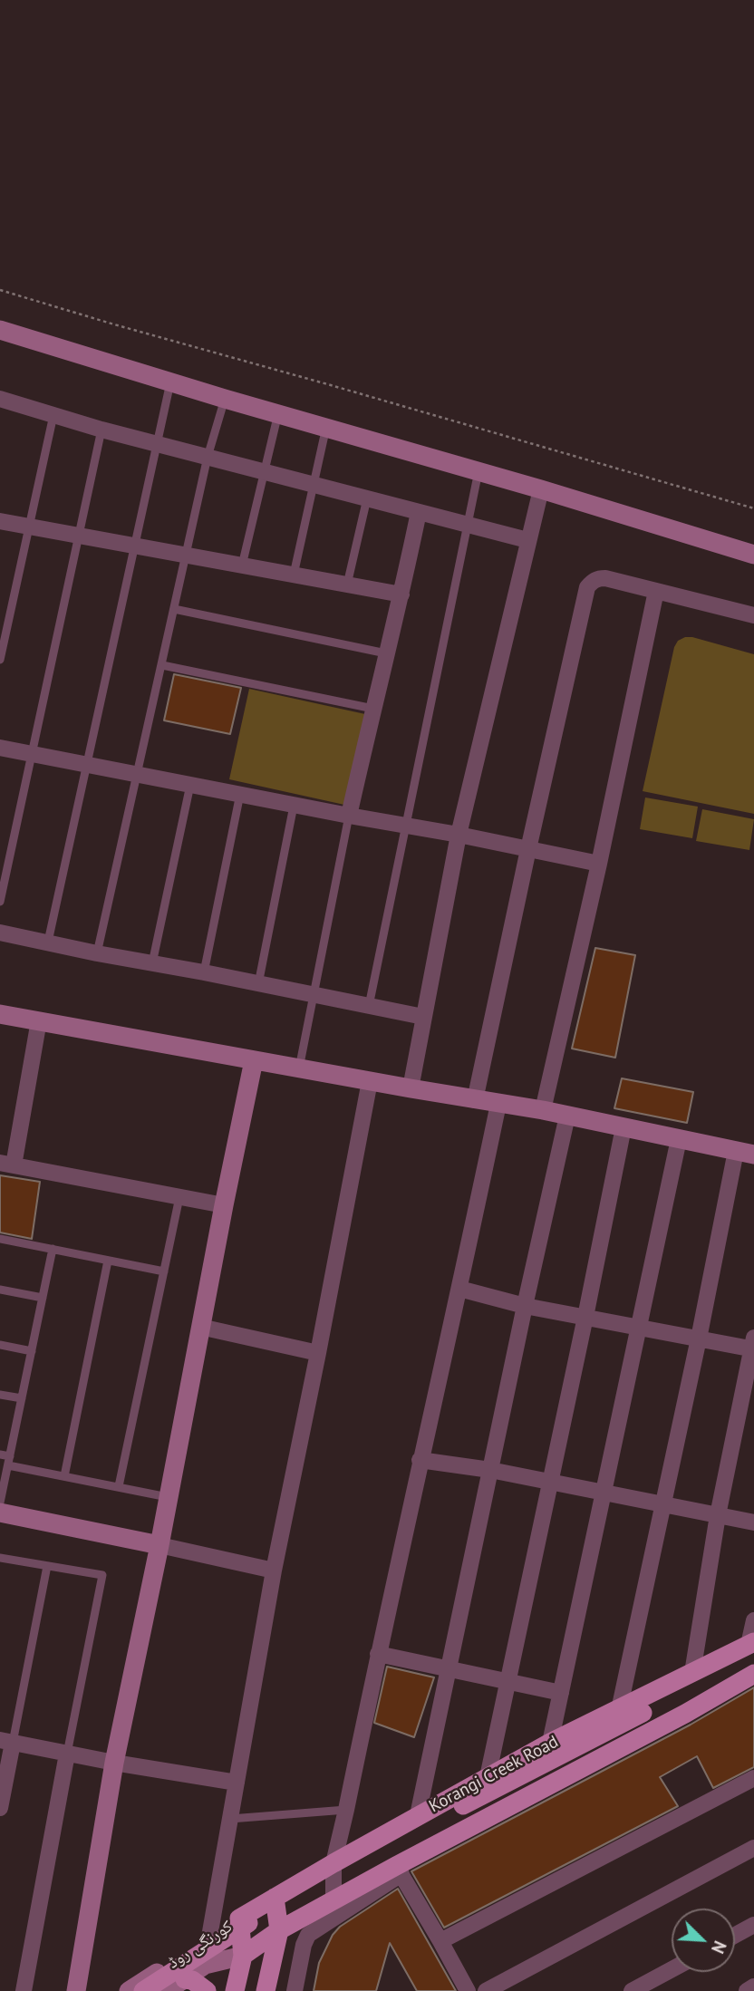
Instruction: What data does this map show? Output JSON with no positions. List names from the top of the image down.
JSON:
{
  "streets": {
    "main road": ["Korangi Creek Road"],
    "street": ["کورنگی روڈ"]
  },
  "crossings": [
    ["Korangi Creek Road", "کورنگی روڈ"]
  ],
  "north": "bottom right"
}
